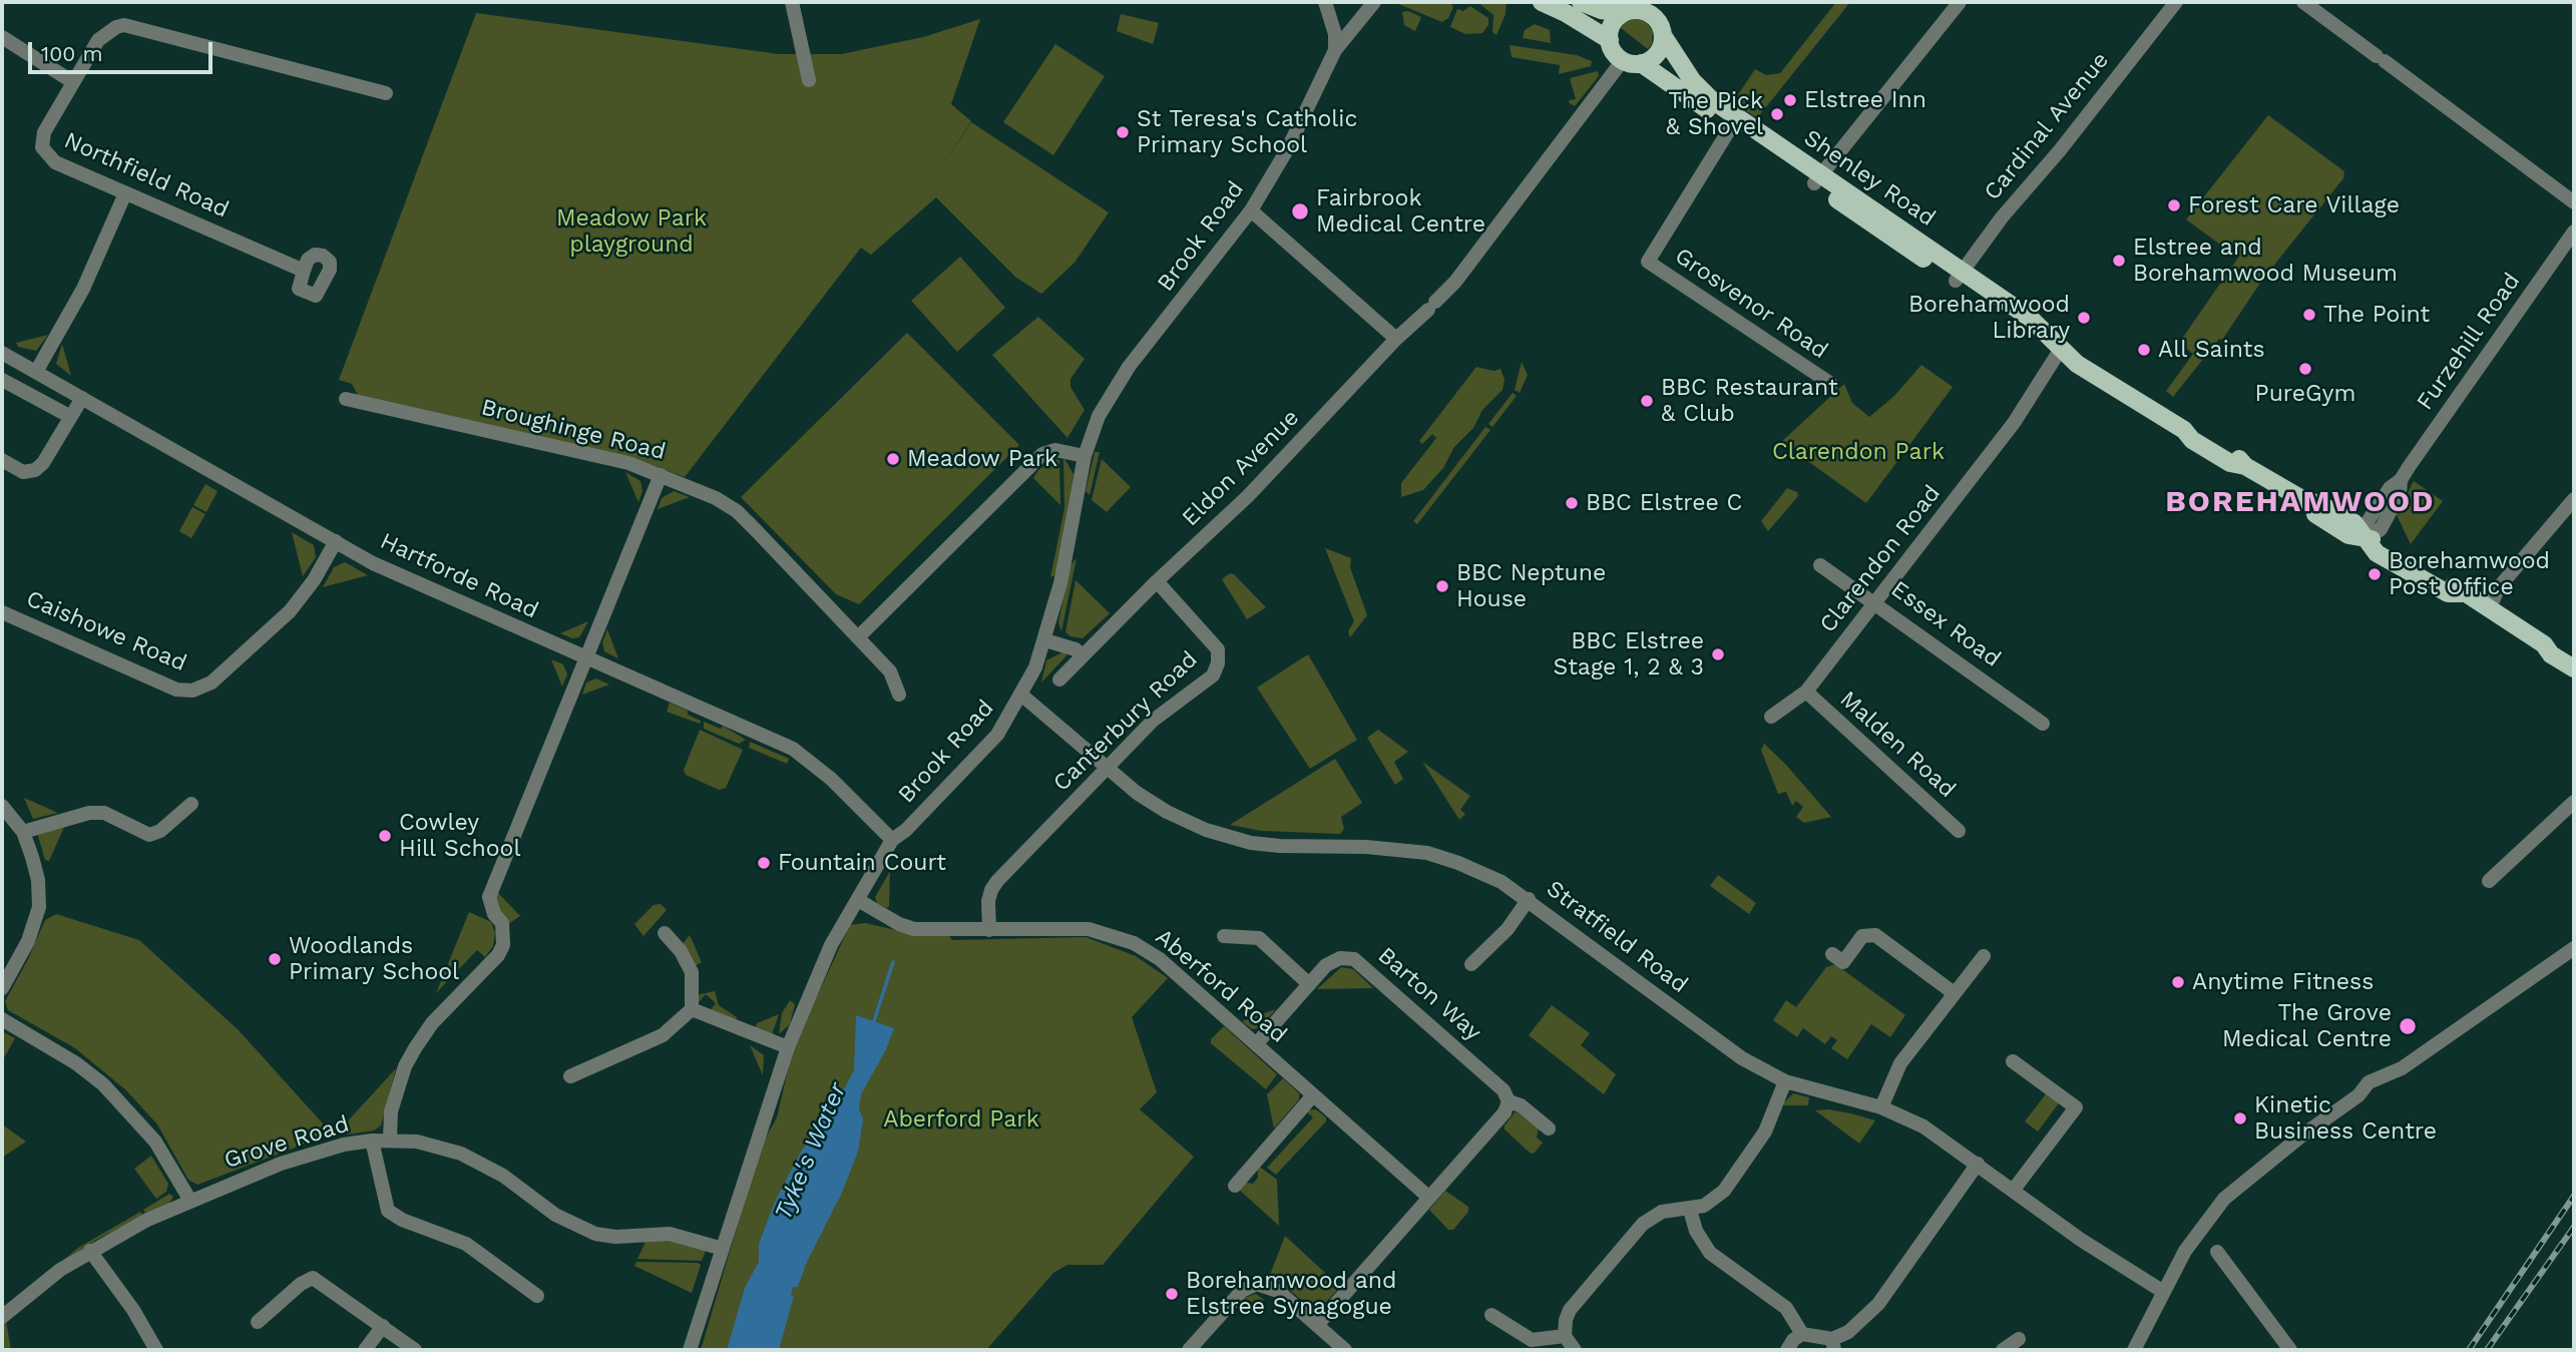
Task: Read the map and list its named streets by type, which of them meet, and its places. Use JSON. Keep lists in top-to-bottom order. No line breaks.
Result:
{"streets":{"main road":["Shenley Road"],"street":["Cardinal Avenue","Northfield Road","Brook Road","Grosvenor Road","Furzehill Road","Broughinge Road","Eldon Avenue","Clarendon Road","Hartforde Road","Essex Road","Caishowe Road","Canterbury Road","Malden Road","Stratfield Road","Aberford Road","Barton Way","Grove Road"]},"crossings":[["Cardinal Avenue","Shenley Road"],["Shenley Road","Grosvenor Road"],["Shenley Road","Furzehill Road"],["Shenley Road","Eldon Avenue"],["Shenley Road","Clarendon Road"],["Brook Road","Hartforde Road"],["Brook Road","Stratfield Road"],["Brook Road","Aberford Road"],["Brook Road","Grove Road"],["Eldon Avenue","Canterbury Road"],["Clarendon Road","Essex Road"],["Clarendon Road","Malden Road"],["Hartforde Road","Caishowe Road"],["Canterbury Road","Stratfield Road"],["Canterbury Road","Aberford Road"],["Aberford Road","Barton Way"]],"districts":["BOREHAMWOOD"],"water":["Tyke's Water"],"parks":["Meadow Park playground","Clarendon Park","Aberford Park"],"places":["Elstree Inn","The Pick & Shovel","St Teresa's Catholic Primary School","Forest Care Village","Fairbrook Medical Centre","Elstree and Borehamwood Museum","The Point","Borehamwood Library","All Saints","PureGym","BBC Restaurant & Club","Meadow Park","BBC Elstree C","Borehamwood Post Office","BBC Neptune House","BBC Elstree Stage 1, 2 & 3","Cowley Hill School","Fountain Court","Woodlands Primary School","Anytime Fitness","The Grove Medical Centre","Kinetic Business Centre","Borehamwood and Elstree Synagogue"],"scale_bar":"100 m"}
